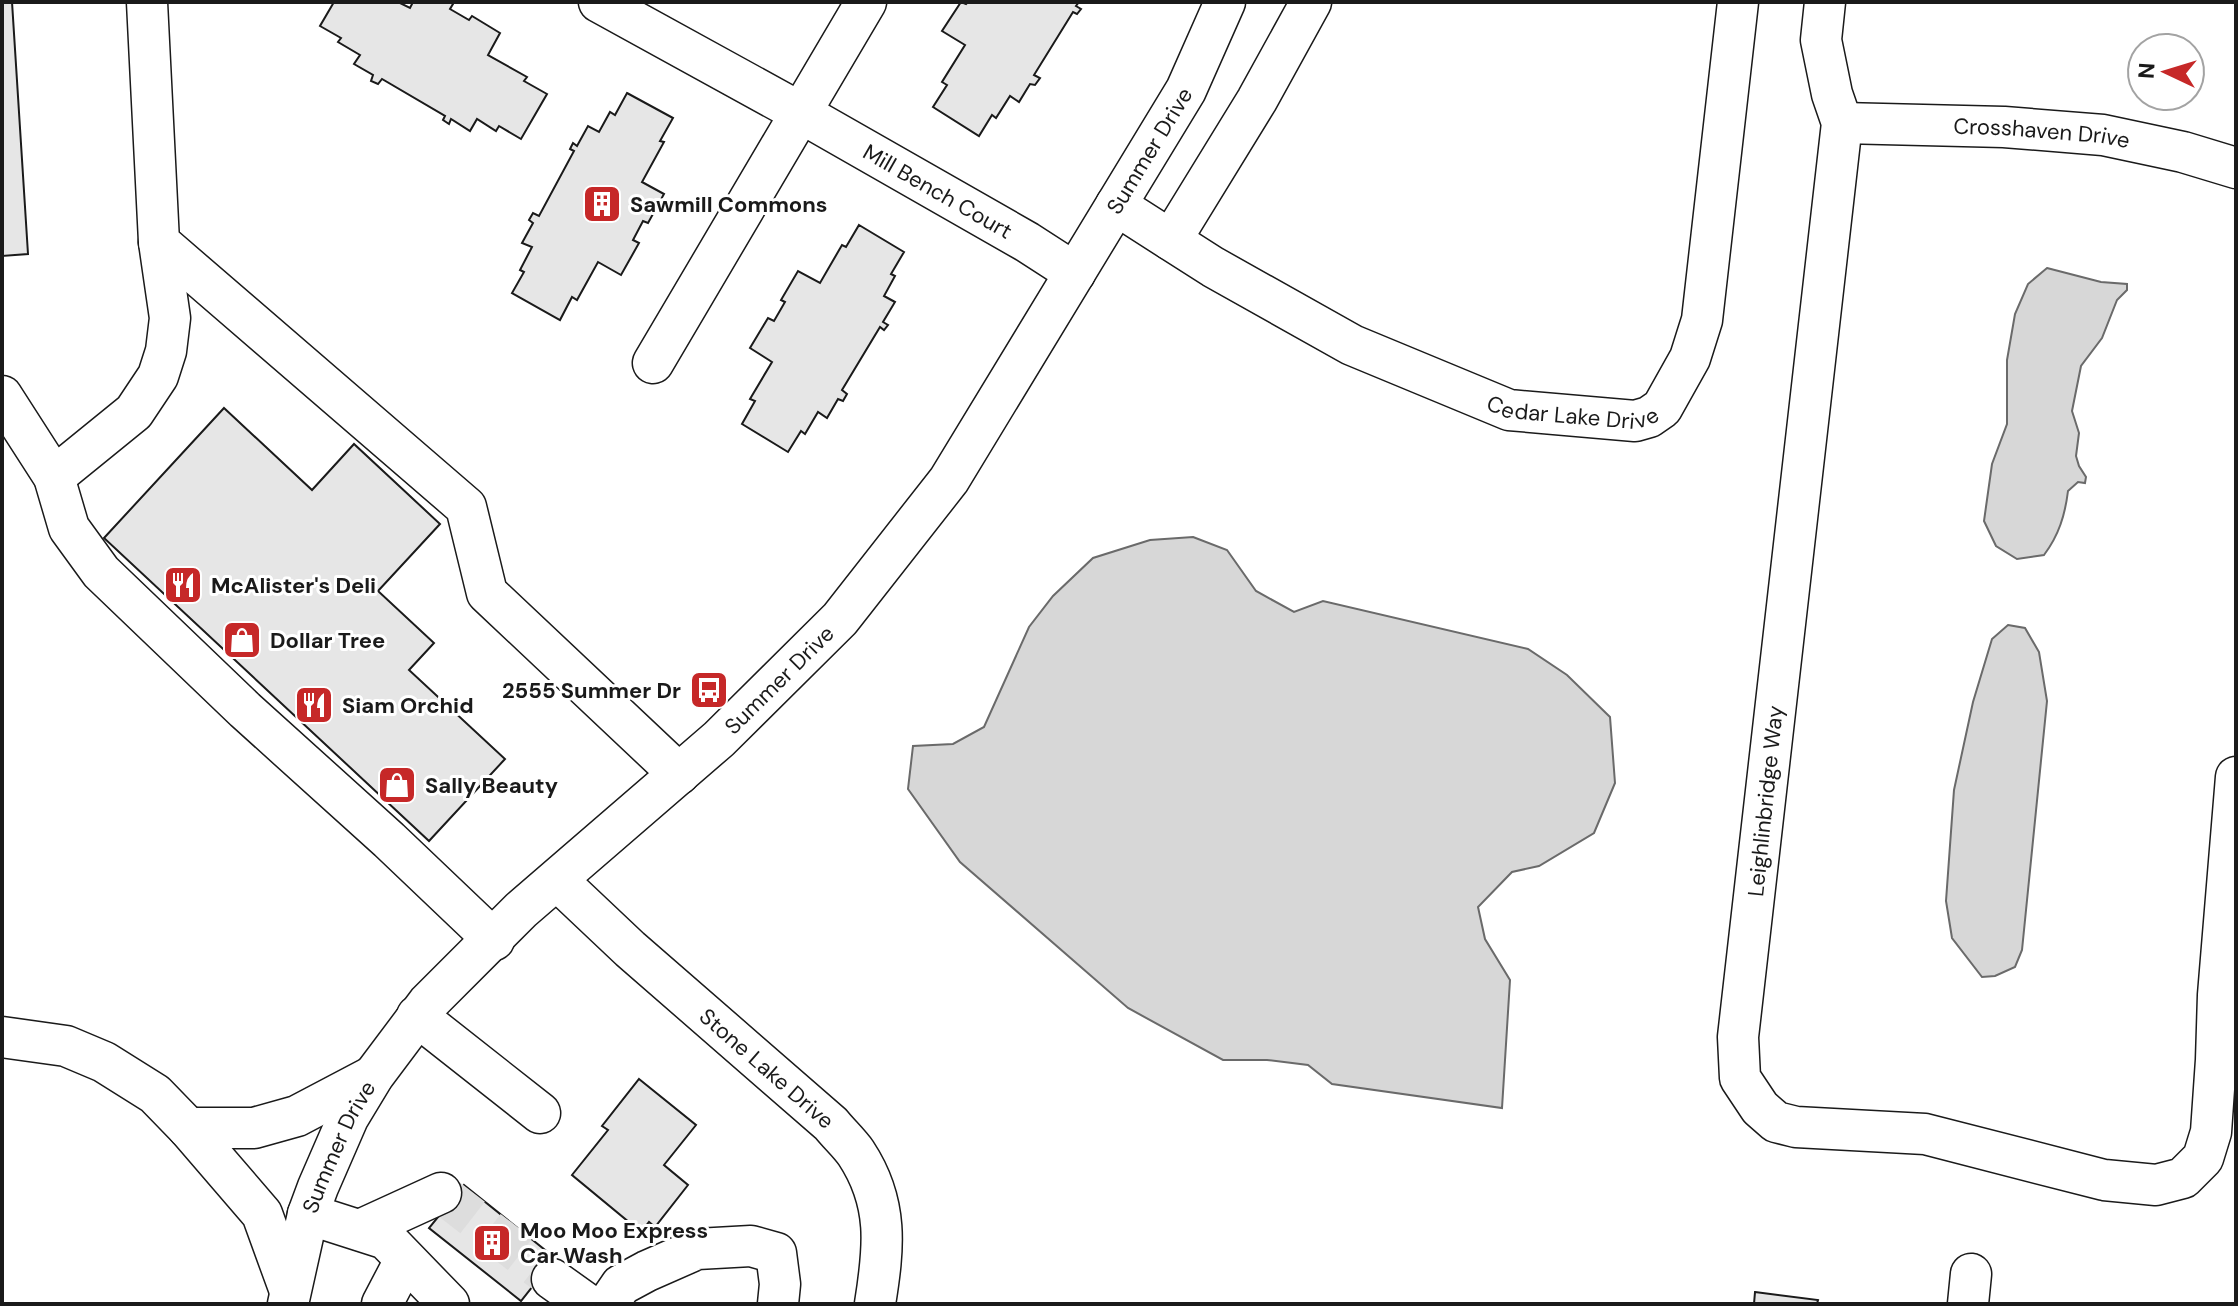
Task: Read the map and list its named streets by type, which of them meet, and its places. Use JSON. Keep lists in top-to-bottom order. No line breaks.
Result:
{"streets":{"street":["Crosshaven Drive","Summer Drive","Mill Bench Court","Cedar Lake Drive","Leighlinbridge Way","Stone Lake Drive"]},"crossings":[["Crosshaven Drive","Leighlinbridge Way"],["Summer Drive","Mill Bench Court"],["Summer Drive","Cedar Lake Drive"],["Summer Drive","Stone Lake Drive"]],"places":{"building":["Sawmill Commons","Moo Moo Express Car Wash"],"restaurant":["McAlister's Deli","Siam Orchid"],"shop":["Dollar Tree","Sally Beauty"],"bus stop":["2555 Summer Dr"]},"north":"left"}
